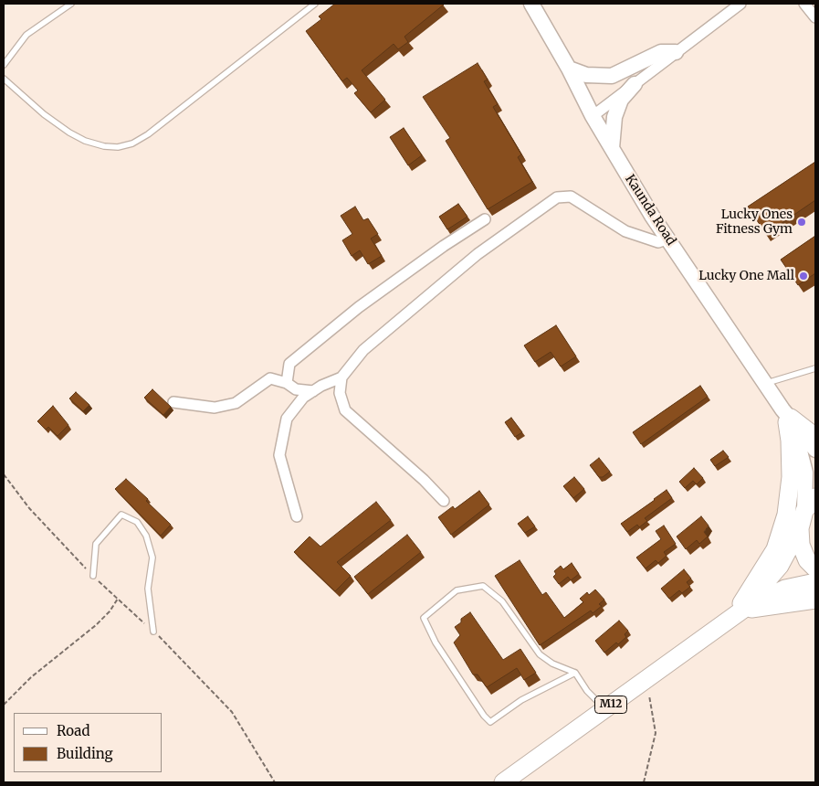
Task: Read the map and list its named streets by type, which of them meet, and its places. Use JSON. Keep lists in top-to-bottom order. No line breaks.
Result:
{"streets":{"highway":["M12"],"main road":["Kaunda Road"]},"crossings":[["Kaunda Road","M12"]],"places":["Lucky Ones Fitness Gym","Lucky One Mall"],"legend":["Road","Building"]}
